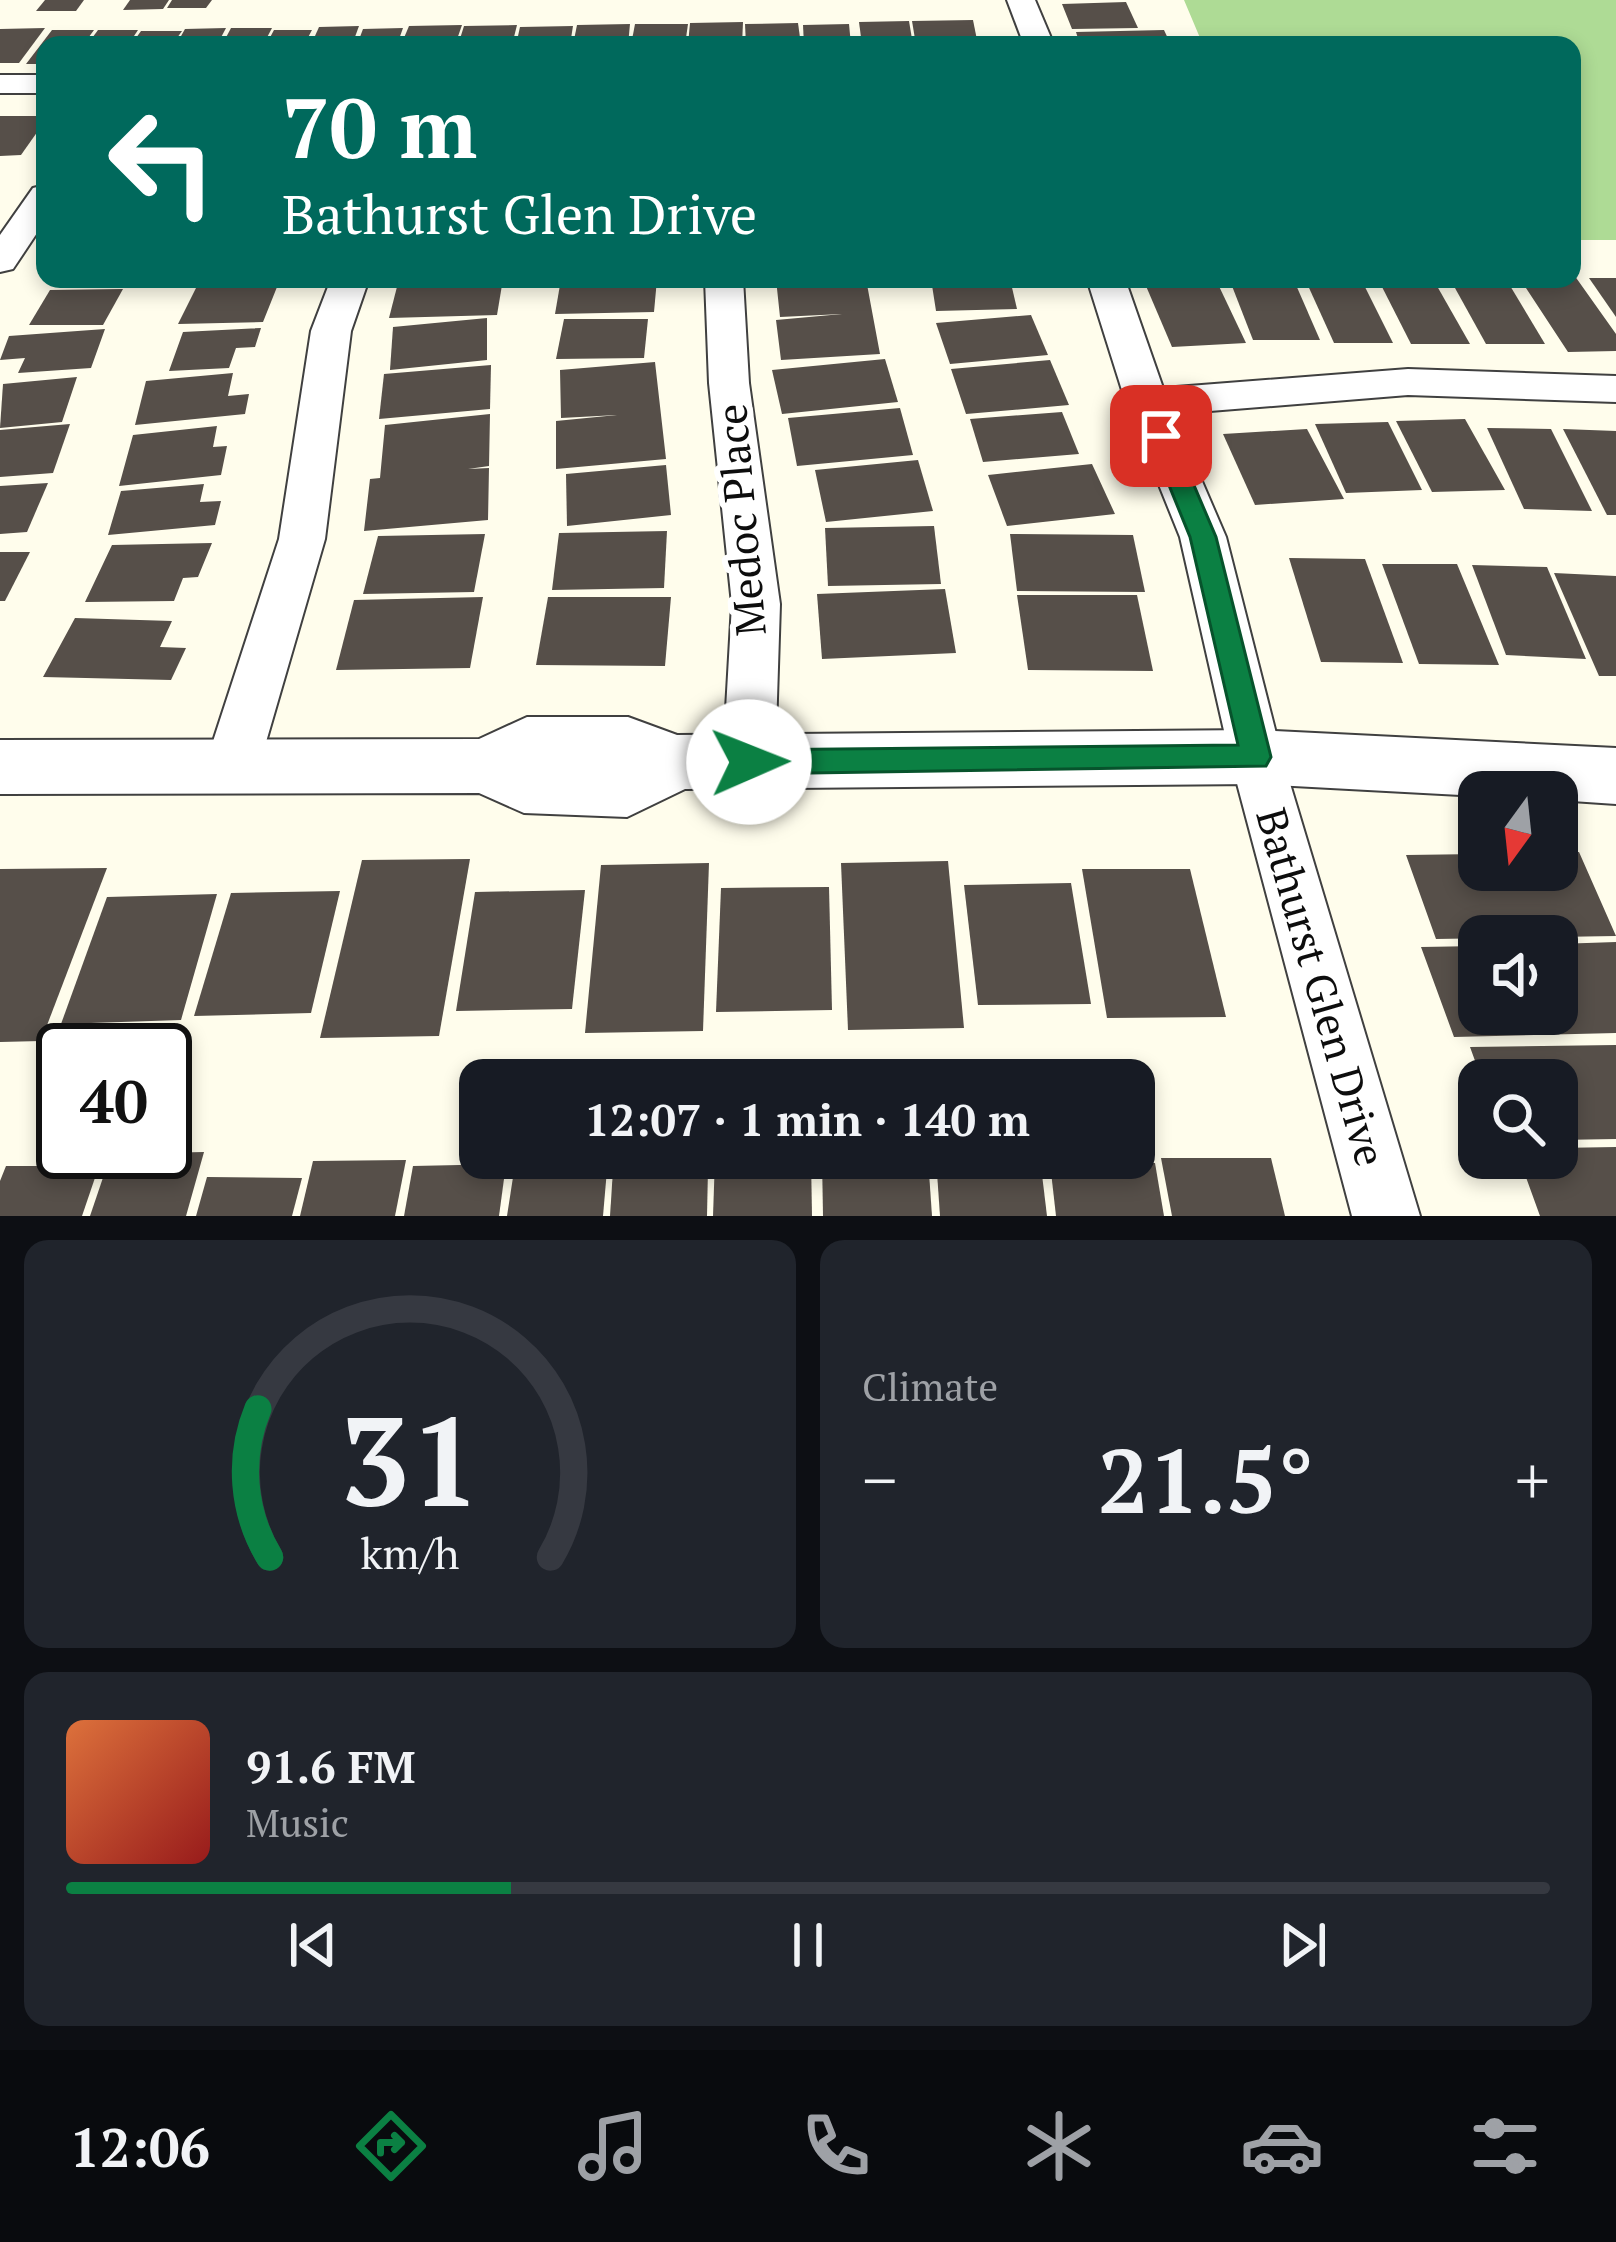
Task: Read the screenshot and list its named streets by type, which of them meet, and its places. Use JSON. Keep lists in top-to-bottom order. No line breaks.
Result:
{"streets":{"street":["Medoc Place","Bathurst Glen Drive"]},"north":"bottom","page":{"turn":["70 m","Bathurst Glen Drive"],"limit":"40","trip":"12:07 · 1 min · 140 m","tile":"Climate","heat":["−","21.5°","+"],"song":["91.6 FM","Music"],"tabs":"12:06","gauge":["31","km/h"]}}
